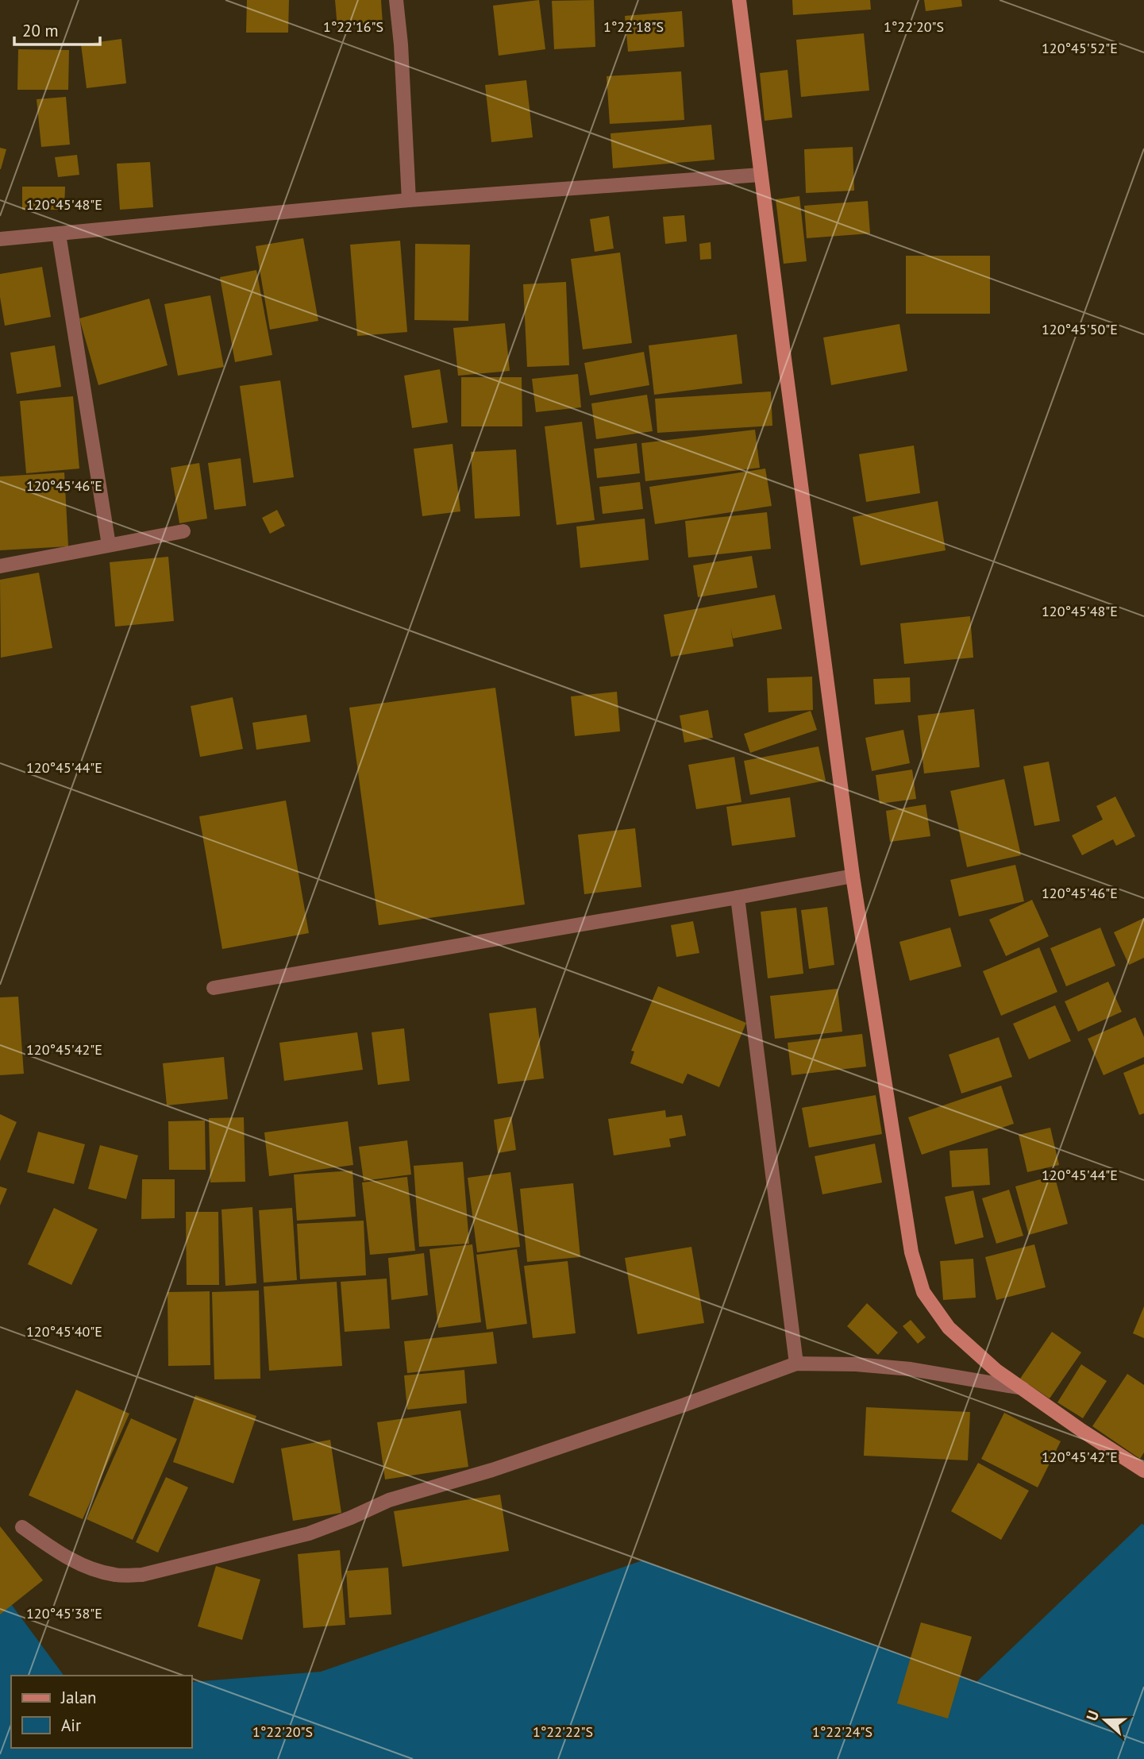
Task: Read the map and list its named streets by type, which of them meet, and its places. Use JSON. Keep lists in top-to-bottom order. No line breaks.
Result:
{"legend":["Jalan","Air"],"scale_bar":"20 m","north":"left","coordinates":["1°22'16\"S","1°22'18\"S","1°22'20\"S","120°45'52\"E","120°45'48\"E","120°45'50\"E","120°45'46\"E","120°45'44\"E","120°45'42\"E","120°45'40\"E","120°45'38\"E","1°22'22\"S","1°22'24\"S"]}
